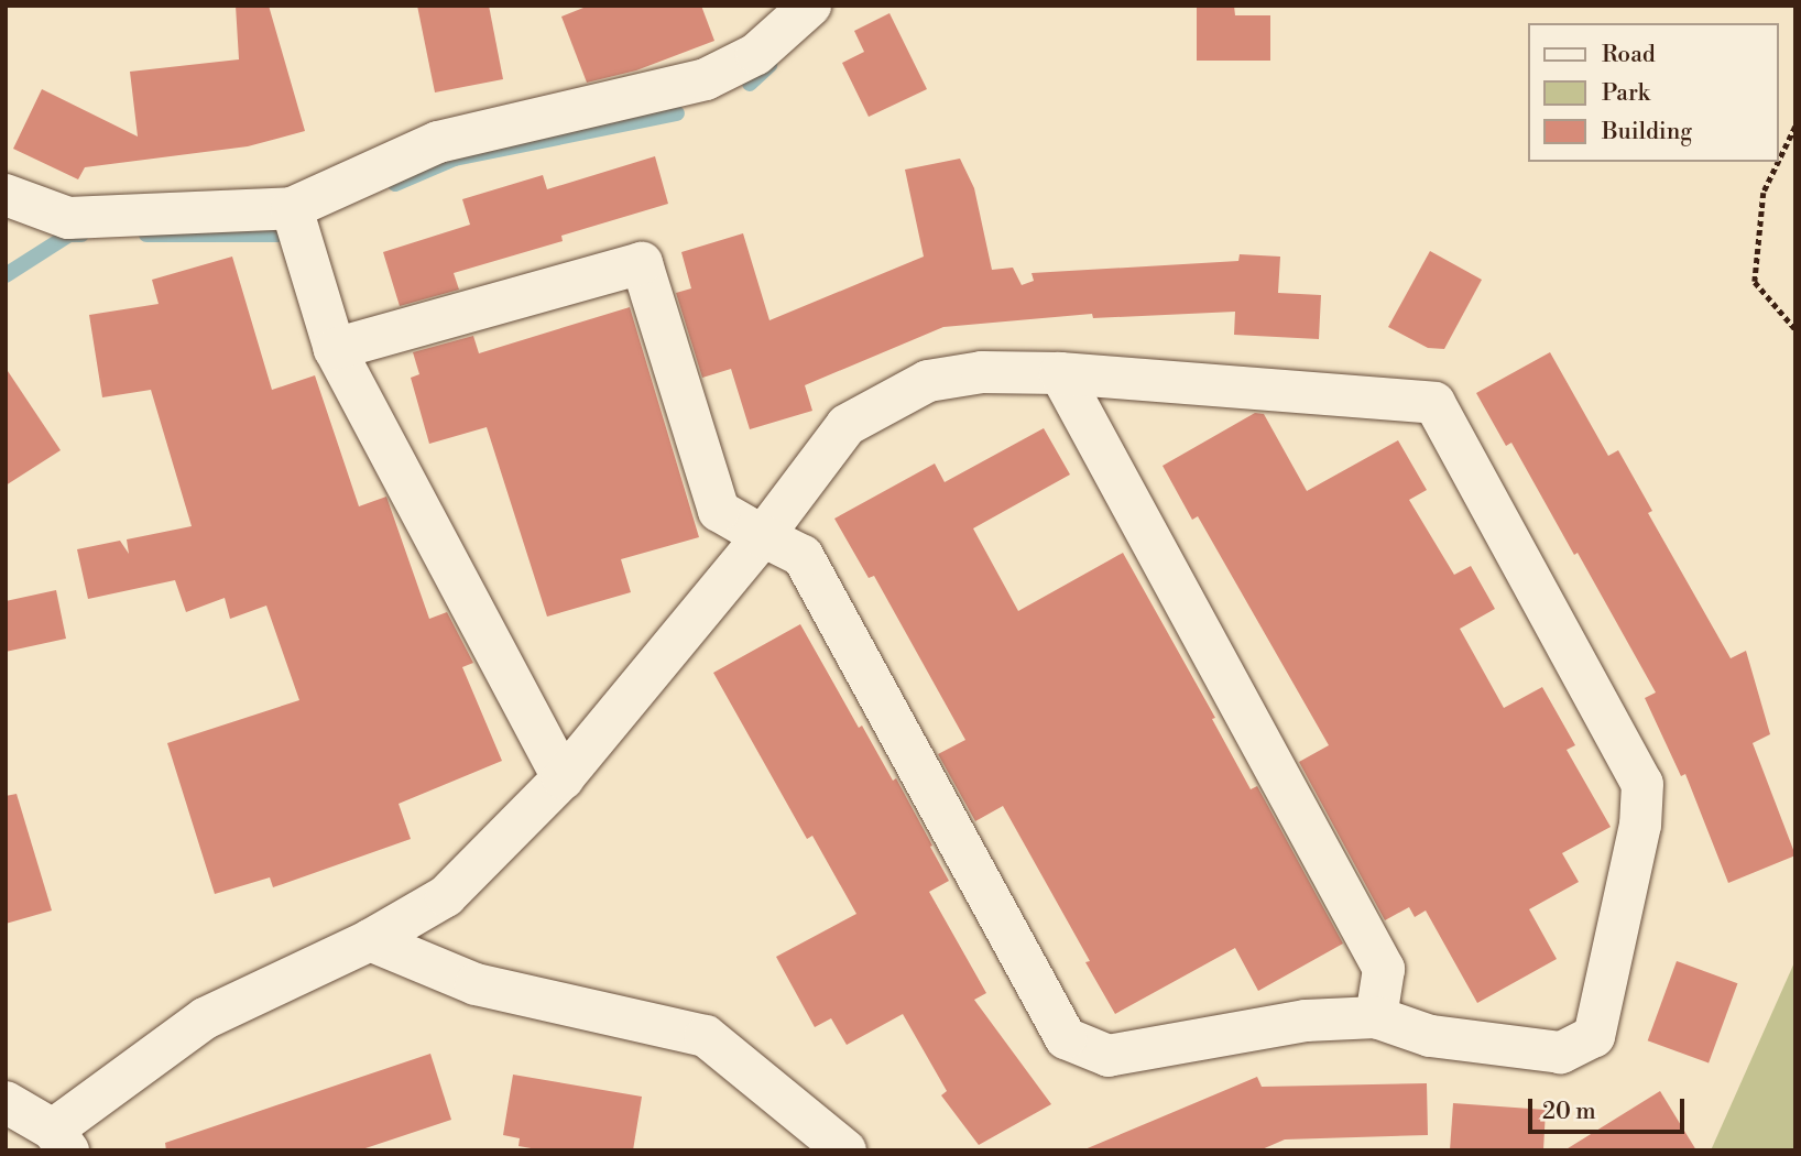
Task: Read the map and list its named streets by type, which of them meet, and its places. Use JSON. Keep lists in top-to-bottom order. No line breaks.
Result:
{"legend":["Road","Park","Building"],"scale_bar":"20 m"}
